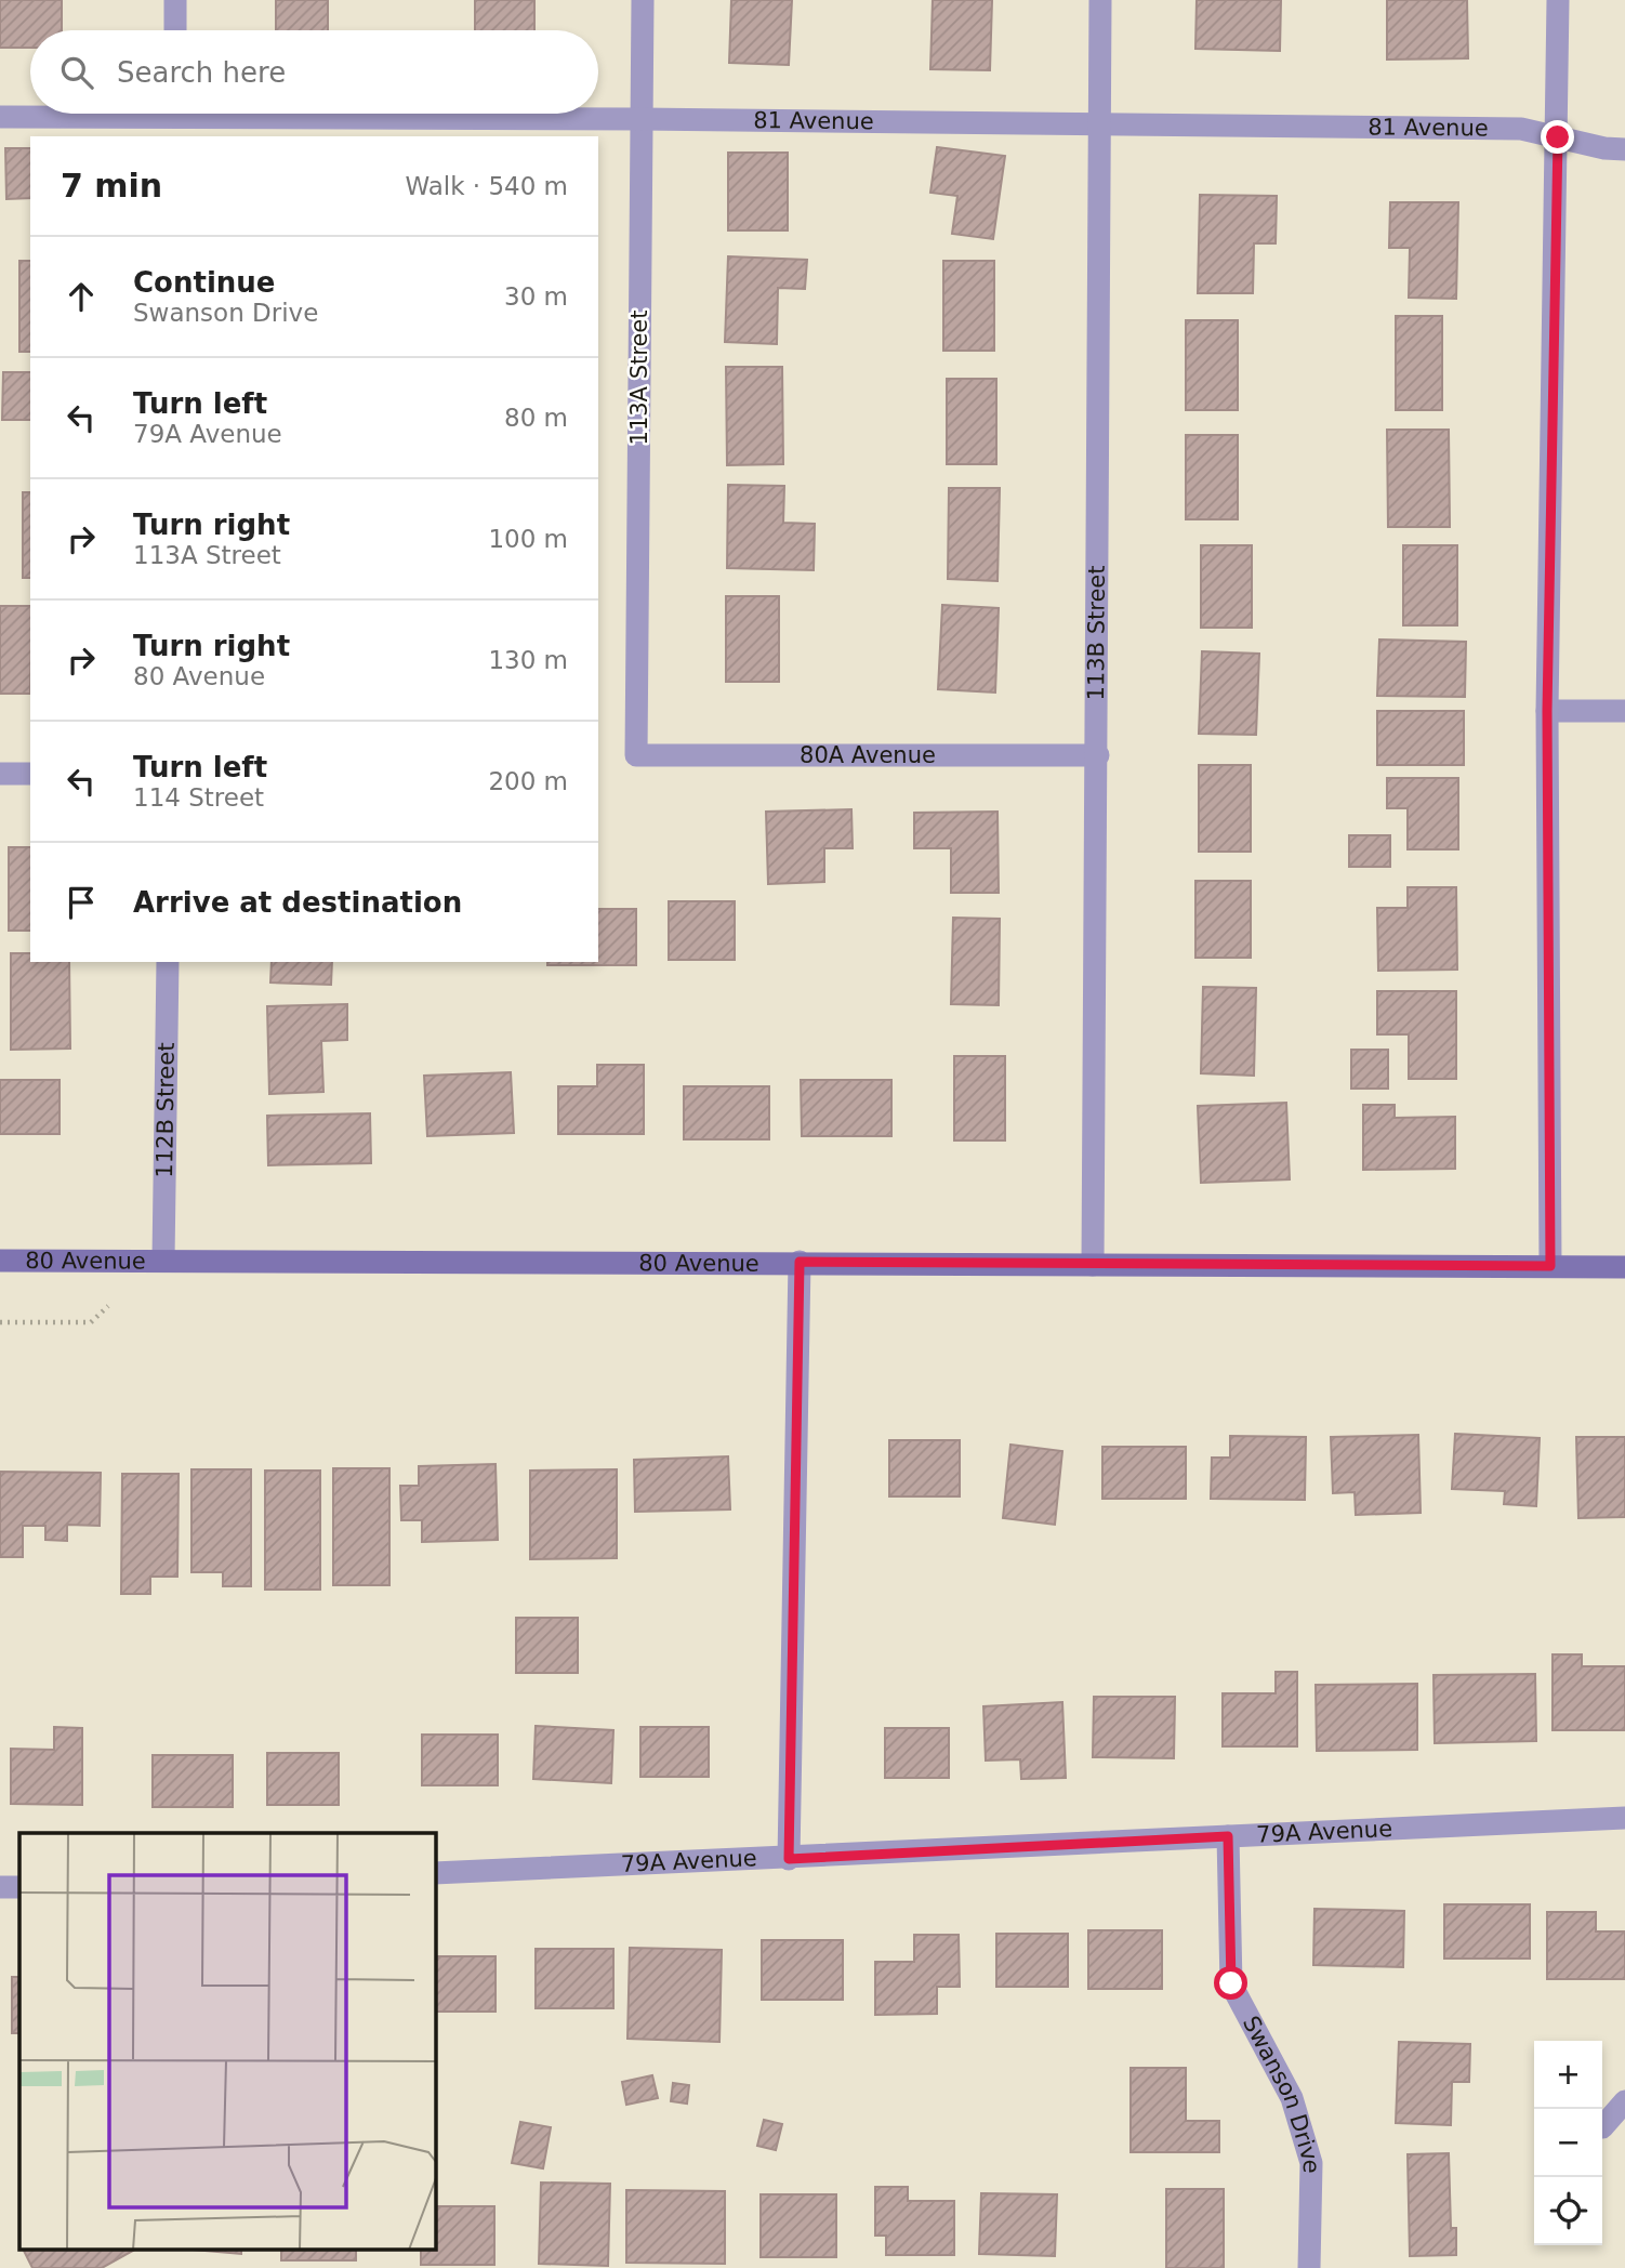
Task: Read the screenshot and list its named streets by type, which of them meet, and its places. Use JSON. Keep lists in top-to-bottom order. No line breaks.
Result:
{"streets":{"street":["81 Avenue","113A Street","113B Street","80A Avenue","112B Street","80 Avenue","79A Avenue","Swanson Drive"]},"crossings":[["81 Avenue","113A Street"],["81 Avenue","113B Street"],["113A Street","80A Avenue"],["113B Street","80A Avenue"],["113B Street","80 Avenue"],["112B Street","80 Avenue"],["79A Avenue","Swanson Drive"]],"page":{"search":"Search here","heading":["7 min","Walk · 540 m"],"list":[["Continue","Swanson Drive","30 m"],["Turn left","79A Avenue","80 m"],["Turn right","113A Street","100 m"],["Turn right","80 Avenue","130 m"],["Turn left","114 Street","200 m"],"Arrive at destination"],"map_buttons":["+","−"]}}
